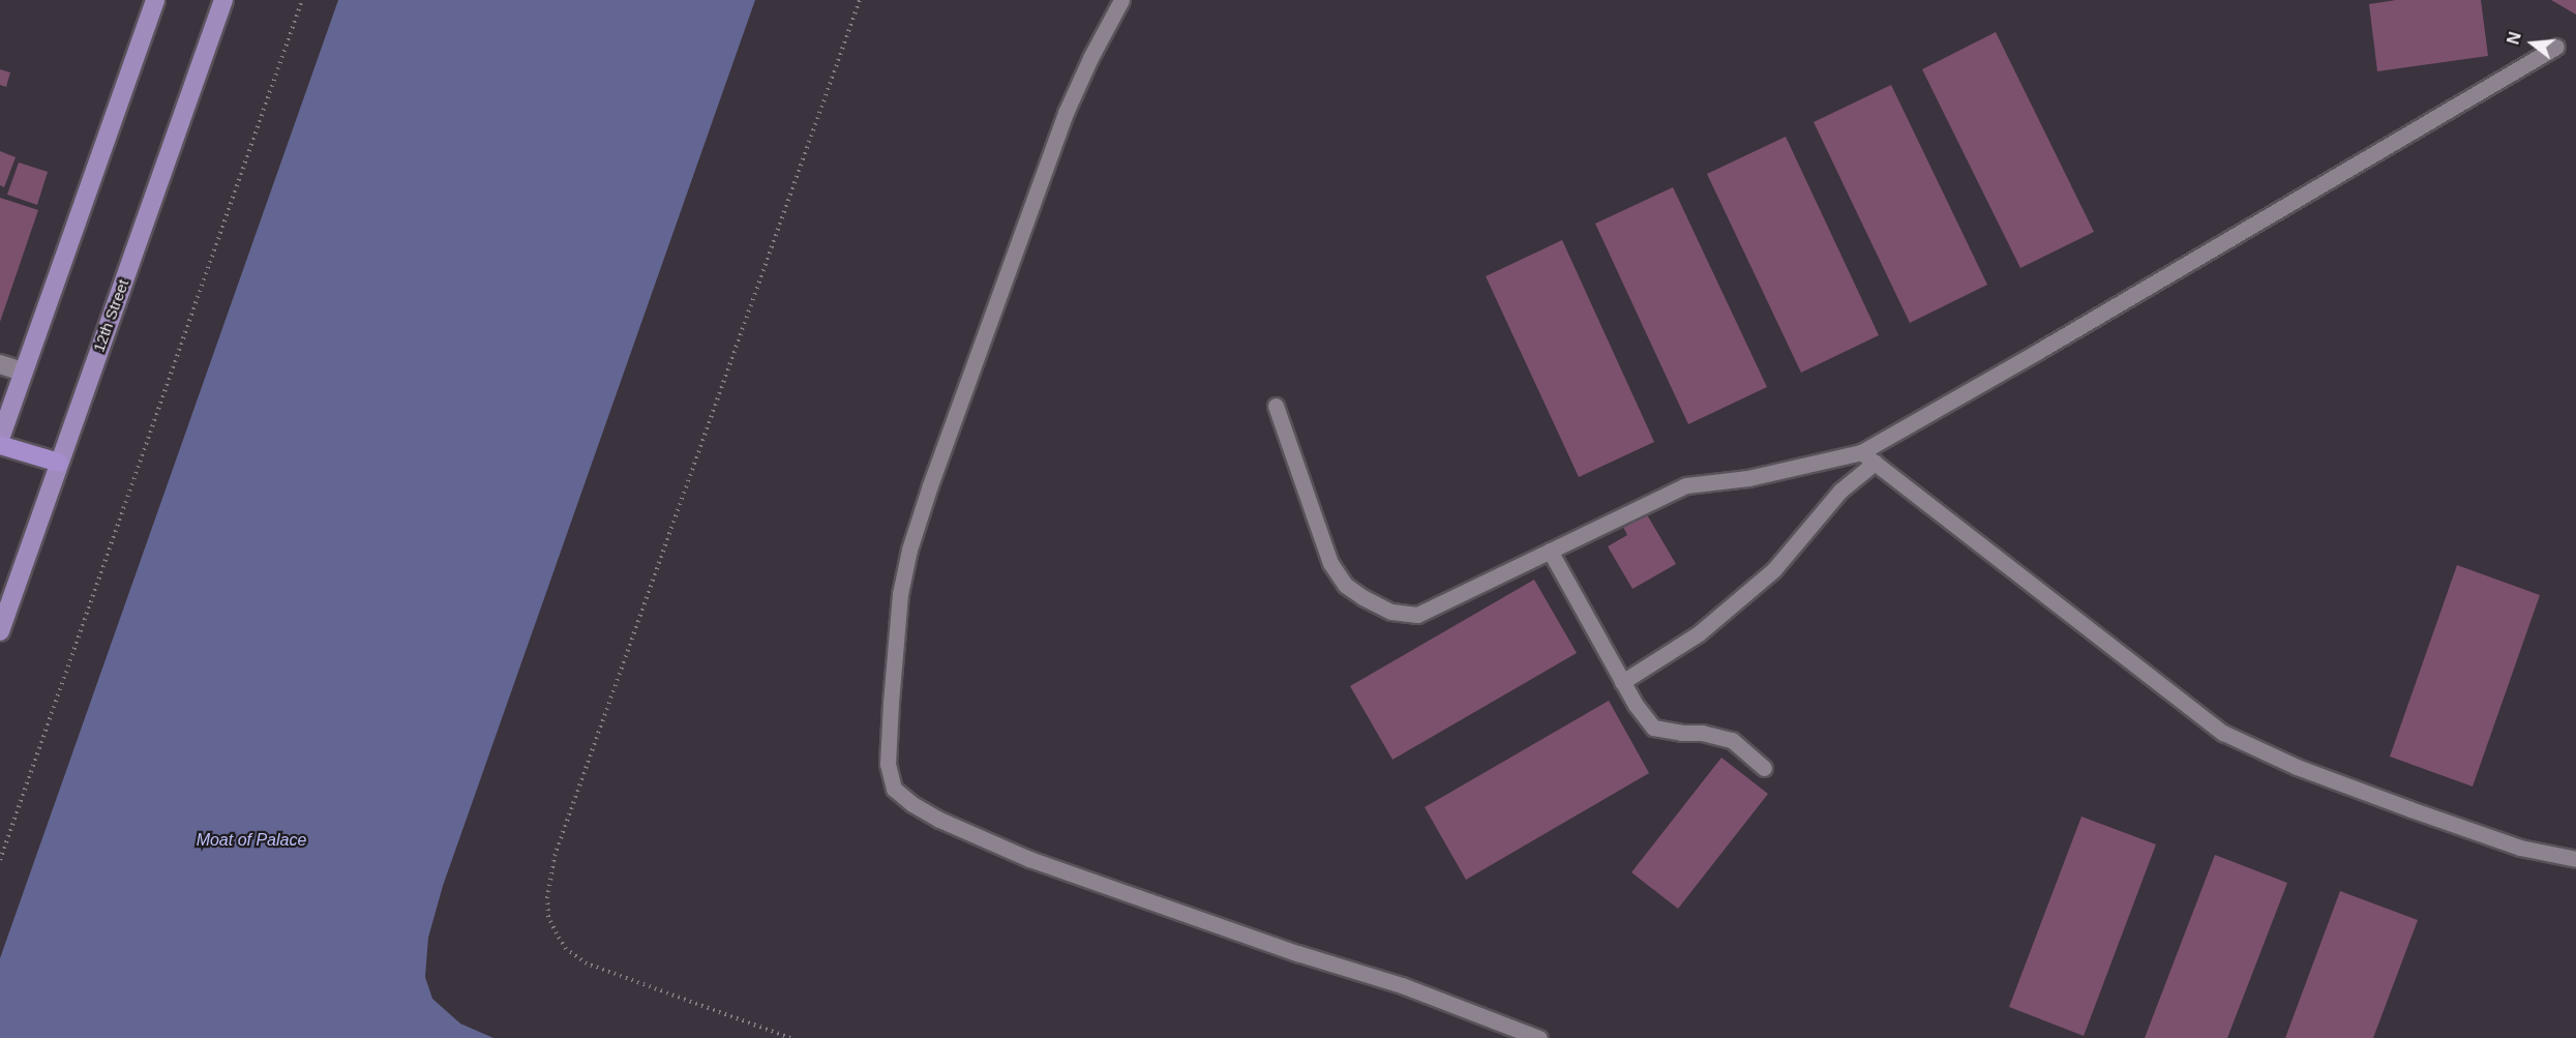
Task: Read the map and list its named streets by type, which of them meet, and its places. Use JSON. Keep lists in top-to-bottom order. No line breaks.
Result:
{"streets":{"main road":["12th Street"]},"water":["Moat of Palace"],"north":"left"}
